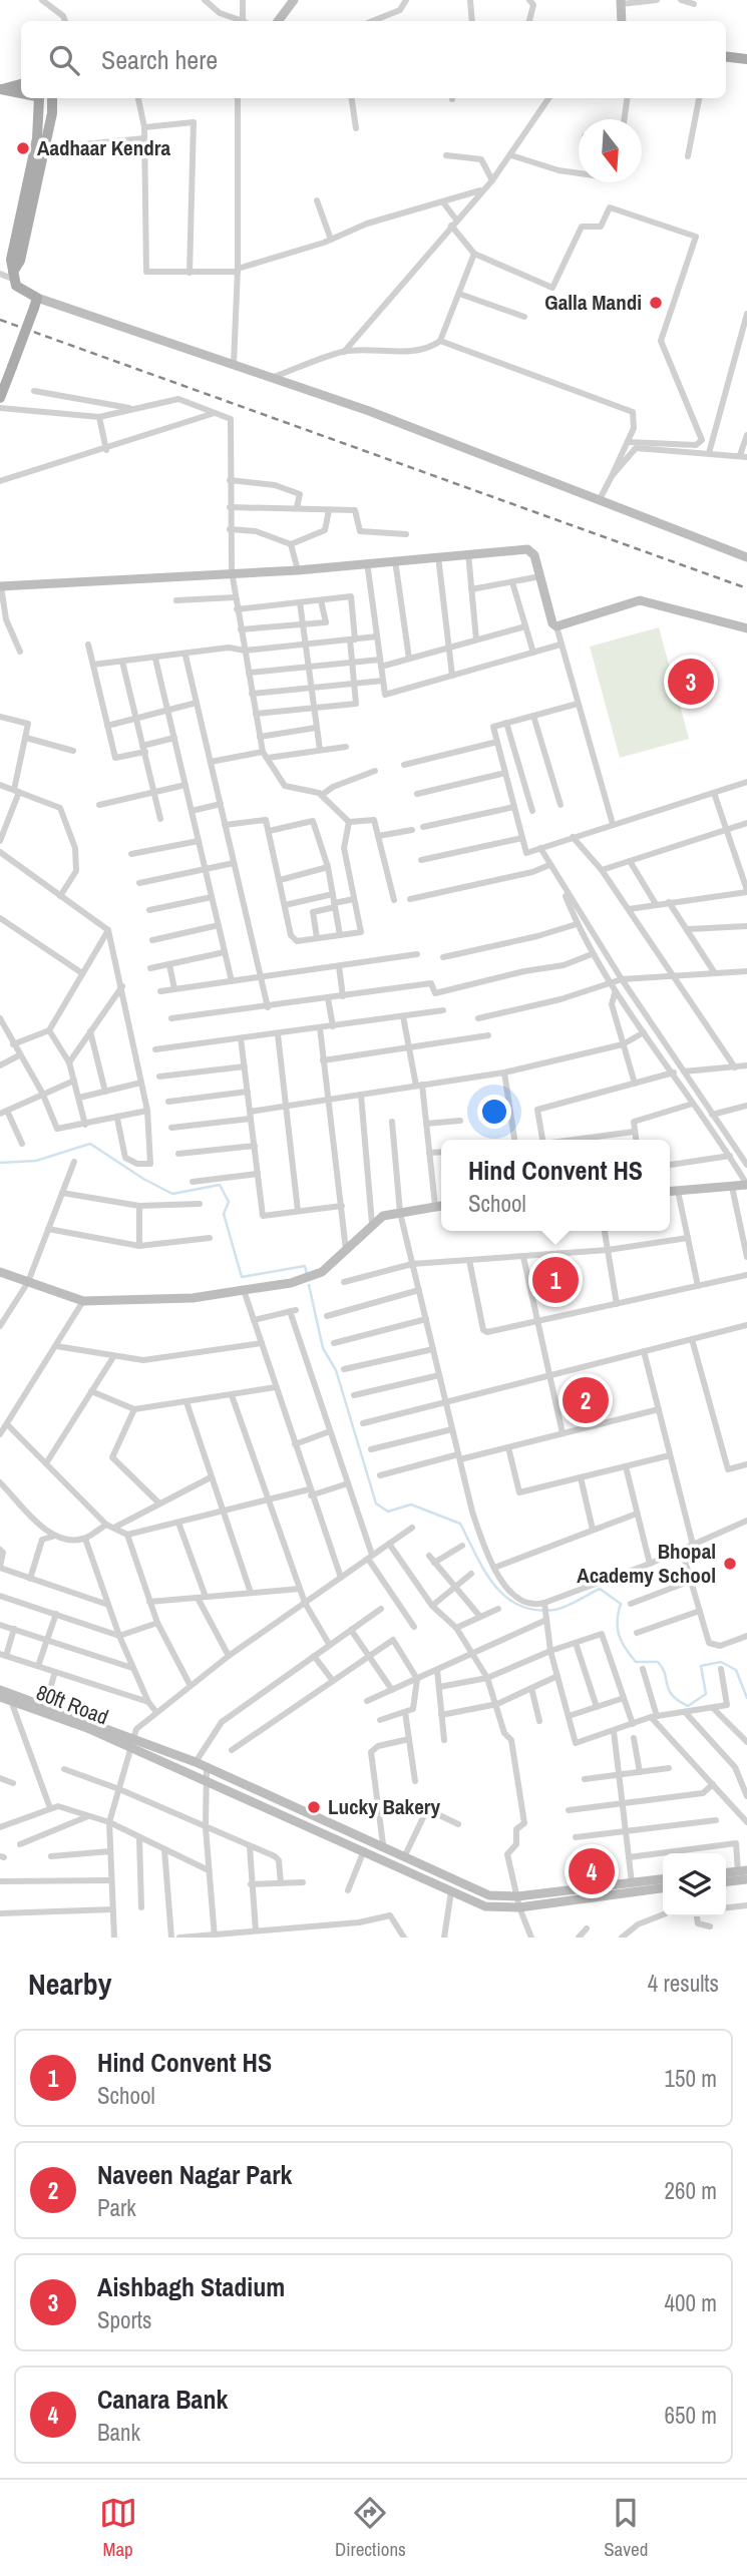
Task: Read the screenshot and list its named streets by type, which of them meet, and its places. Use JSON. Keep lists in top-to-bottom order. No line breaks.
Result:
{"streets":{"main road":["80ft Road"]},"places":["Aadhaar Kendra","Galla Mandi","Bhopal Academy School","Lucky Bakery"],"north":"bottom","page":{"search":"Search here","pins":["3","1","2","4"],"popup":["Hind Convent HS","School"],"heading":["Nearby","4 results"],"list":[{"mark":"1","name":"Hind Convent HS","note":"School","value":"150 m"},{"mark":"2","name":"Naveen Nagar Park","note":"Park","value":"260 m"},{"mark":"3","name":"Aishbagh Stadium","note":"Sports","value":"400 m"},{"mark":"4","name":"Canara Bank","note":"Bank","value":"650 m"}],"nav":["Map","Directions","Saved"]}}
